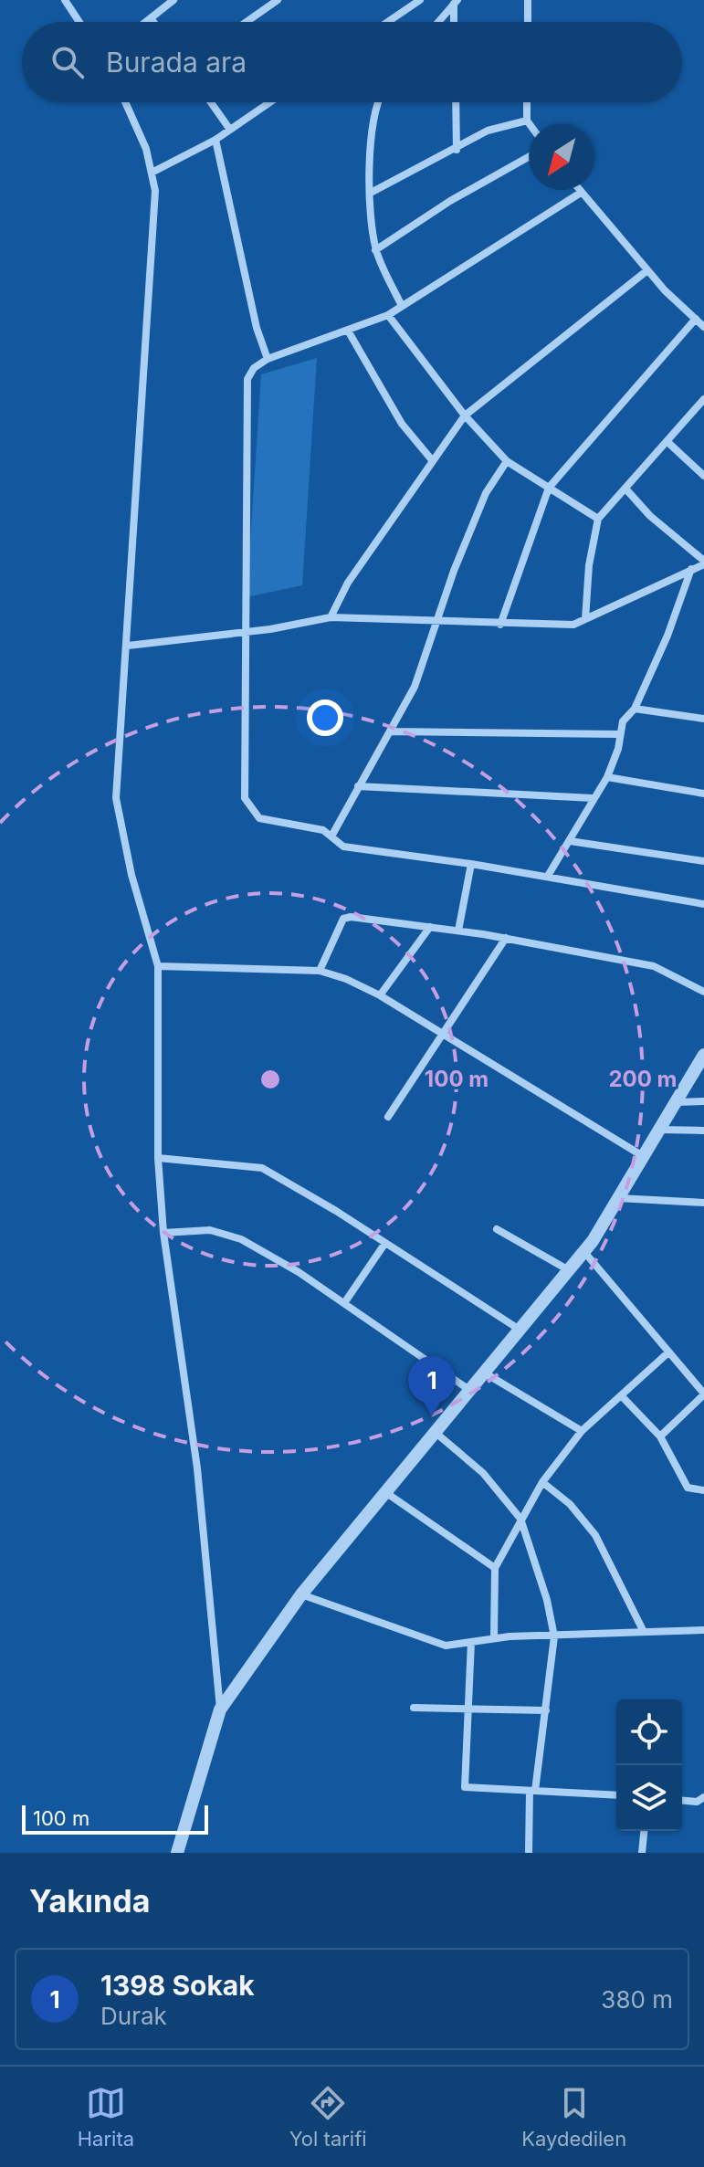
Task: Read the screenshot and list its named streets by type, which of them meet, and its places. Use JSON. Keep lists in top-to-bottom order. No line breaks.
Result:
{"scale_bar":"100 m","north":"bottom left","page":{"search":"Burada ara","pins":"1","scale":"100 m","heading":"Yakında","list":[{"mark":"1","name":"1398 Sokak","note":"Durak","value":"380 m"}],"nav":["Harita","Yol tarifi","Kaydedilen"]},"rings":["100 m","200 m"]}
